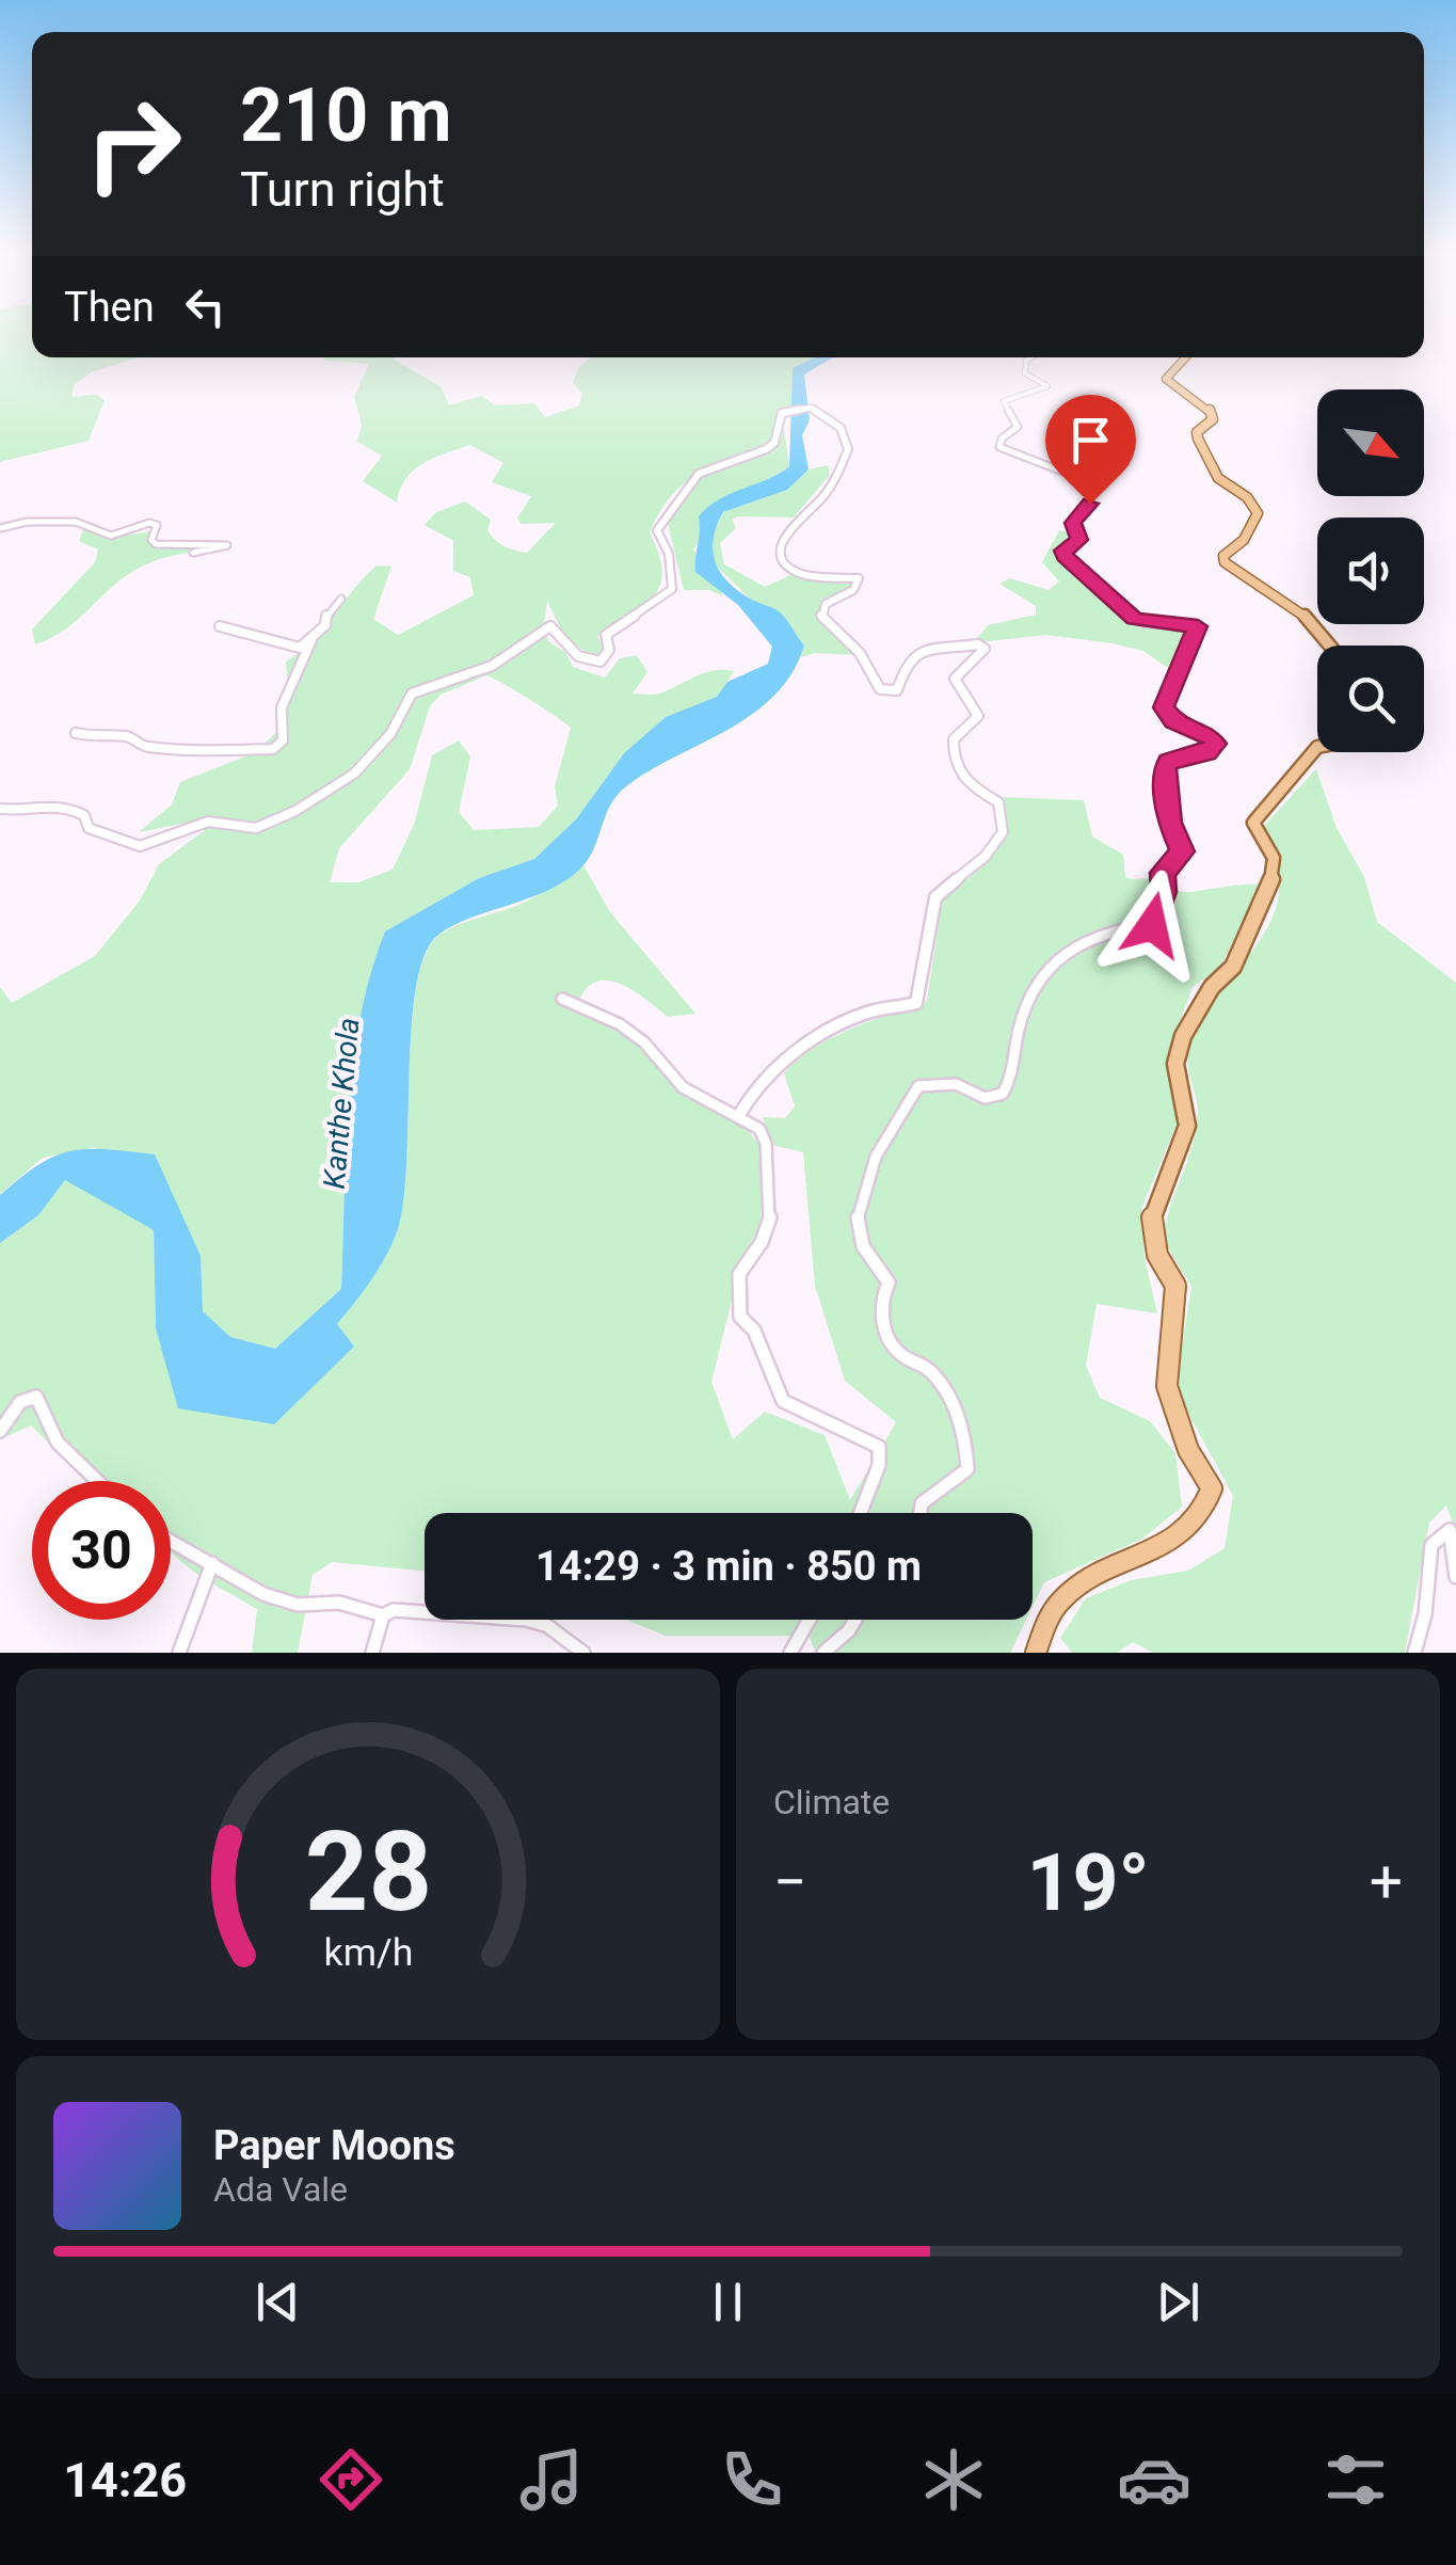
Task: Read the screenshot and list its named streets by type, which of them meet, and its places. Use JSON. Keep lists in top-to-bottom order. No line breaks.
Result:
{"water":["Kanthe Khola"],"north":"bottom right","page":{"turn":["210 m","Turn right"],"then":"Then","limit":"30","trip":"14:29 · 3 min · 850 m","tile":"Climate","heat":["−","19°","+"],"song":["Paper Moons","Ada Vale"],"tabs":"14:26","gauge":["28","km/h"]}}
